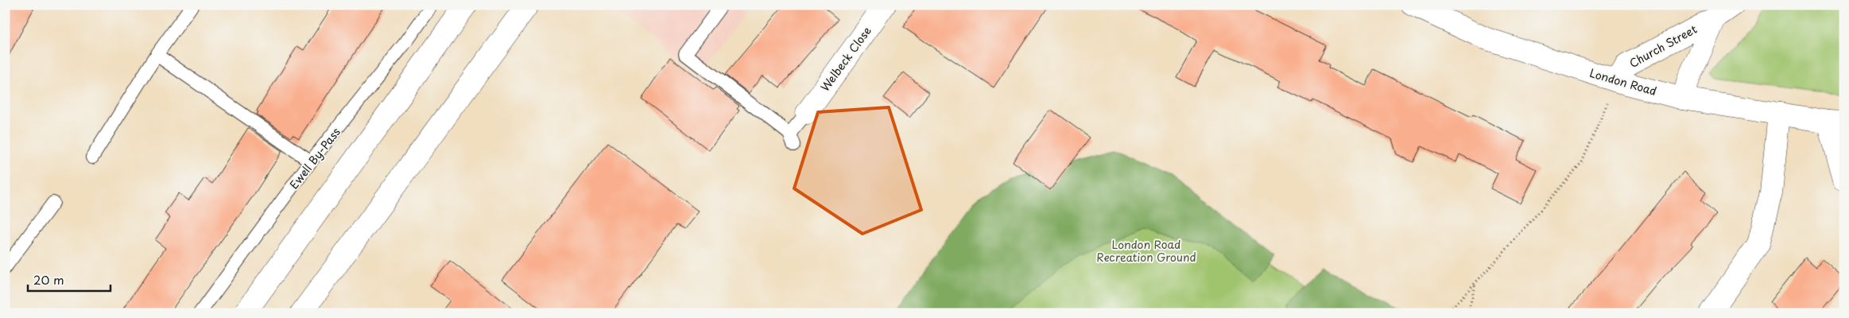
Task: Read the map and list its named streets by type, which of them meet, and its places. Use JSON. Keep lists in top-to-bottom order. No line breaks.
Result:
{"streets":{"main road":["Church Street","Welbeck Close","London Road"],"lane":["Ewell By-Pass"]},"crossings":[["Church Street","London Road"]],"parks":["London Road Recreation Ground"],"scale_bar":"20 m"}
